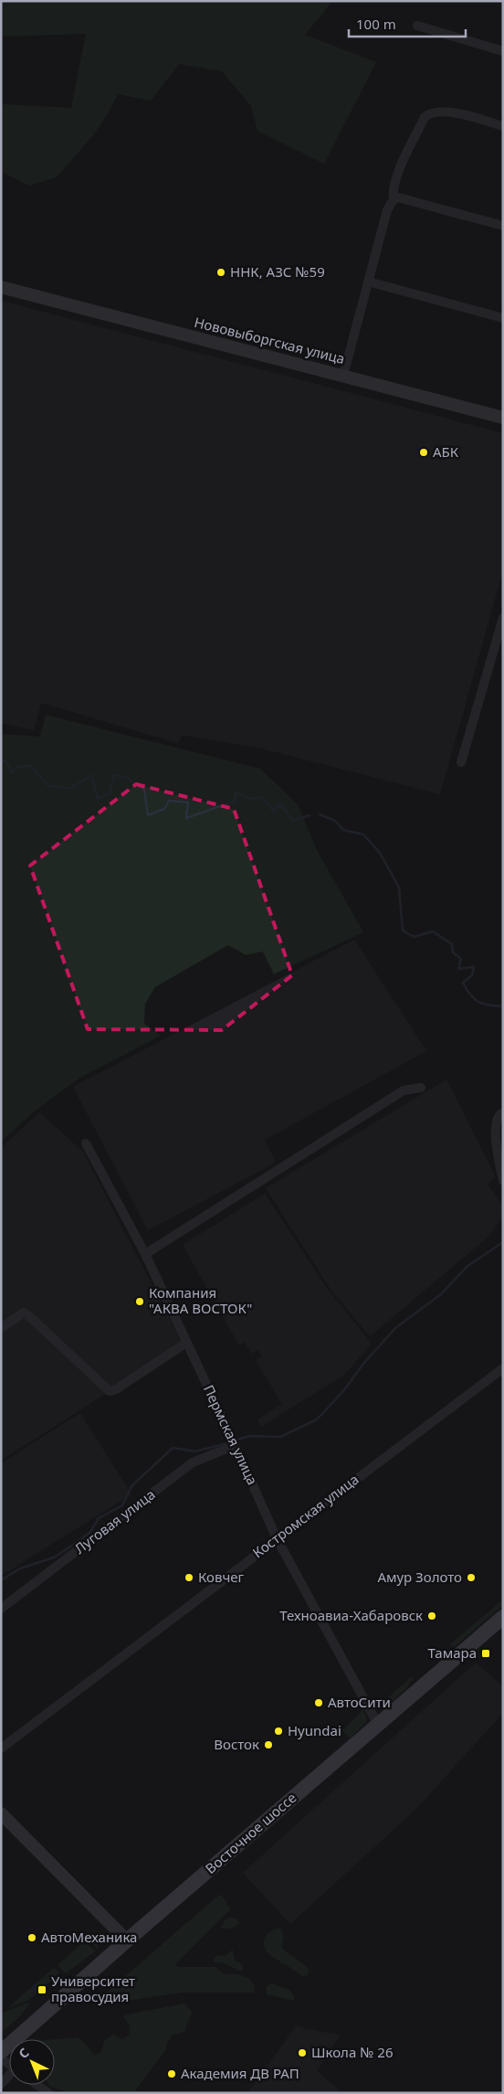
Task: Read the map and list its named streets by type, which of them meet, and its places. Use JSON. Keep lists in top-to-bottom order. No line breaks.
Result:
{"streets":{"main road":["Восточное шоссе"],"street":["Нововыборгская улица","Пермская улица","Костромская улица","Луговая улица"]},"crossings":[["Пермская улица","Костромская улица"],["Пермская улица","Луговая улица"],["Пермская улица","Восточное шоссе"]],"places":{"other":["ННК, АЗС №59","АБК","Компания \"АКВА ВОСТОК\"","Ковчег","Амур Золото","Техноавиа-Хабаровск","АвтоСити","Hyundai","Восток","АвтоМеханика","Школа № 26","Академия ДВ РАП"],"transit":["Тамара","Университет правосудия"]},"scale_bar":"100 m","north":"top left"}
